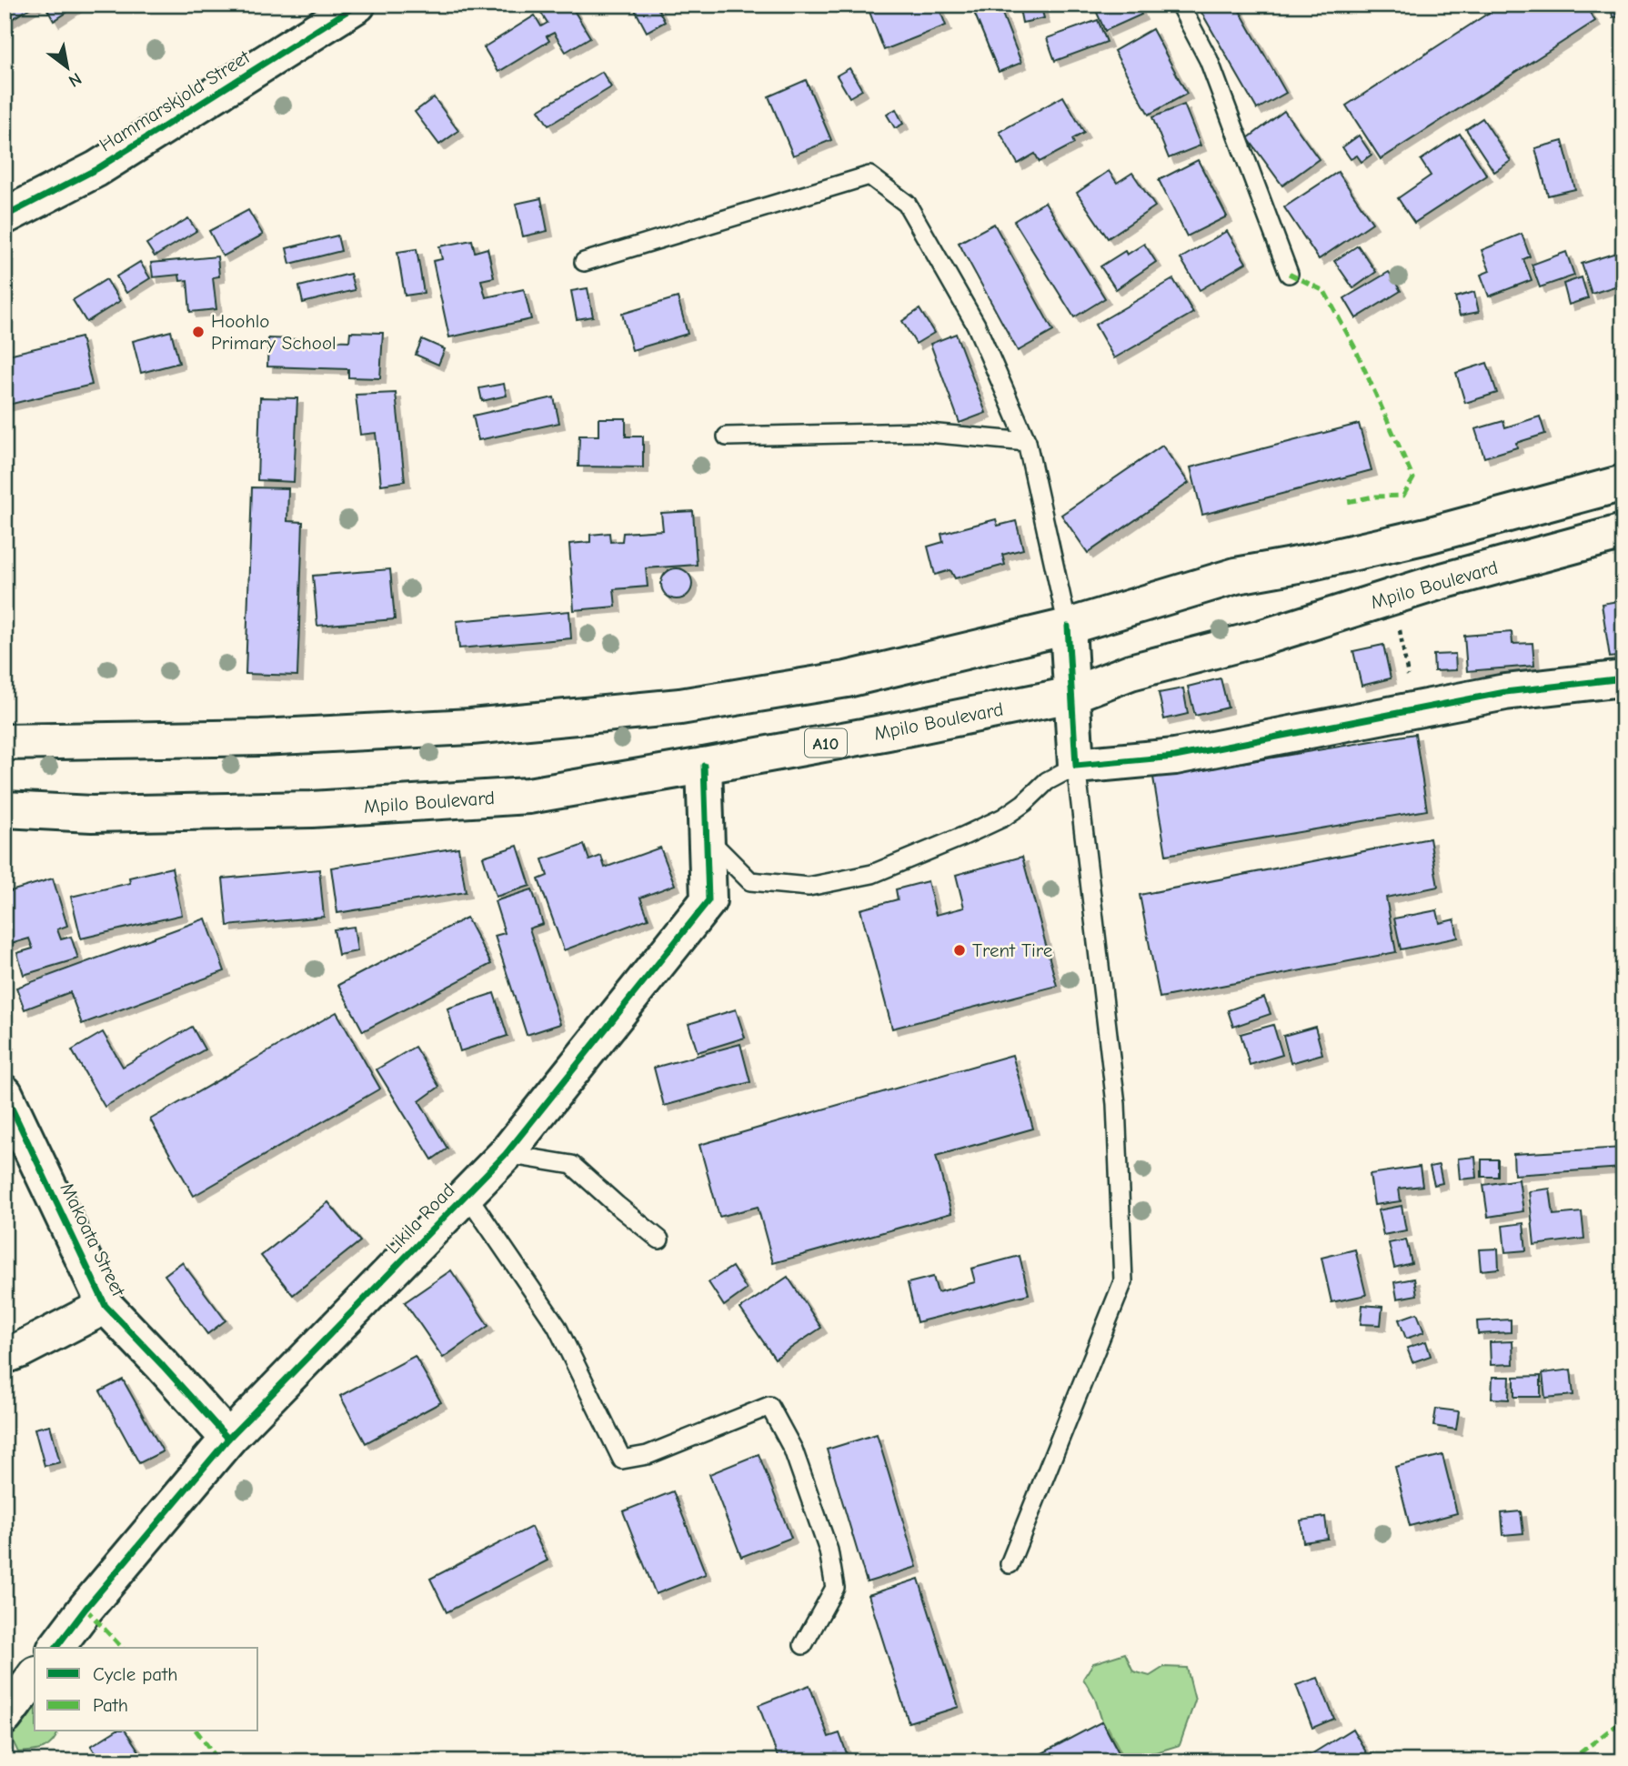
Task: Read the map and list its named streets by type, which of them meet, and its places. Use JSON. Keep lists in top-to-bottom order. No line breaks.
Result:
{"streets":{"main road":["Hammarskjold Street","Mpilo Boulevard","A10","Likila Road","Makoata Street"]},"crossings":[["Mpilo Boulevard","Likila Road"],["Likila Road","Makoata Street"]],"places":["Hoohlo Primary School","Trent Tire"],"legend":["Cycle path","Path"],"north":"bottom right"}
